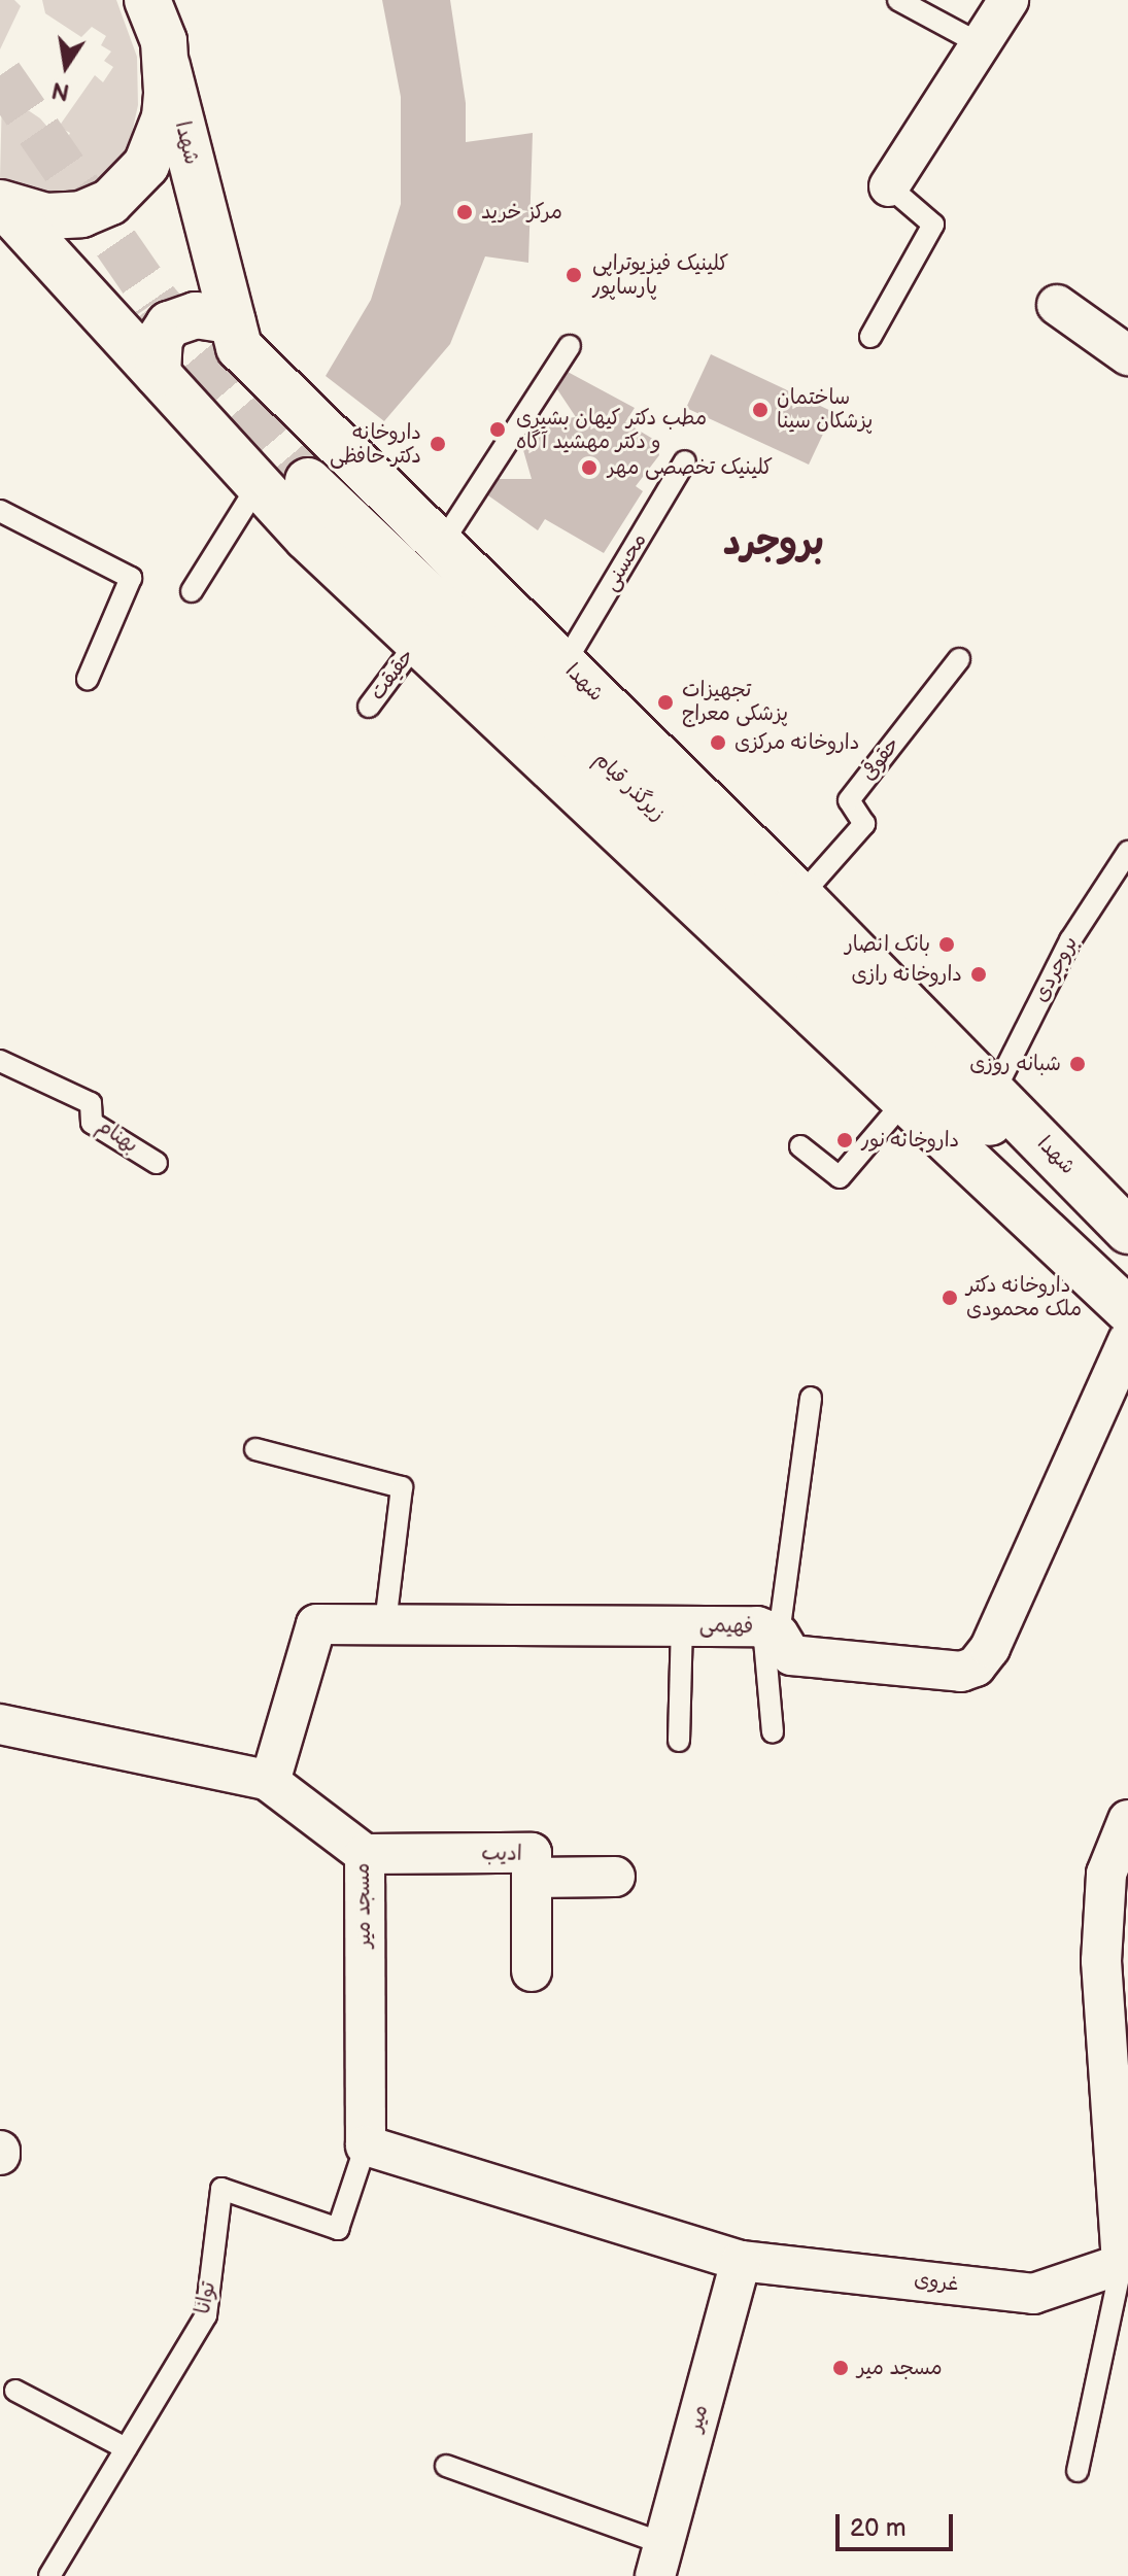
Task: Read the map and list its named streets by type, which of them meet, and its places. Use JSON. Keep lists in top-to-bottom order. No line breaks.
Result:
{"streets":{"main road":["شهدا","زیرگذر قیام"],"street":["فهیمی","ادیب","مسجد میر","غروی","میر"],"lane":["محسنی","حقیقت","حقوقی","بروجردی","بهنام","توانا"]},"crossings":[["شهدا","محسنی"],["شهدا","حقوقی"],["شهدا","زیرگذر قیام"],["شهدا","بروجردی"],["زیرگذر قیام","بروجردی"],["فهیمی","مسجد میر"],["ادیب","مسجد میر"],["مسجد میر","توانا"],["غروی","میر"]],"districts":["بروجرد"],"places":["مرکز خرید","کلینیک فیزیوتراپی پارساپور","ساختمان پزشکان سینا","مطب دکتر کیهان بشیری و دکتر مهشید آگاه","داروخانه دکتر حافظی","کلینیک تخصصی مهر","تجهیزات پزشکی معراج","داروخانه مرکزی","بانک انصار","داروخانه رازی","شبانه روزی","داروخانه نور","داروخانه دکتر ملک محمودی","مسجد میر"],"scale_bar":"20 m","north":"bottom"}
